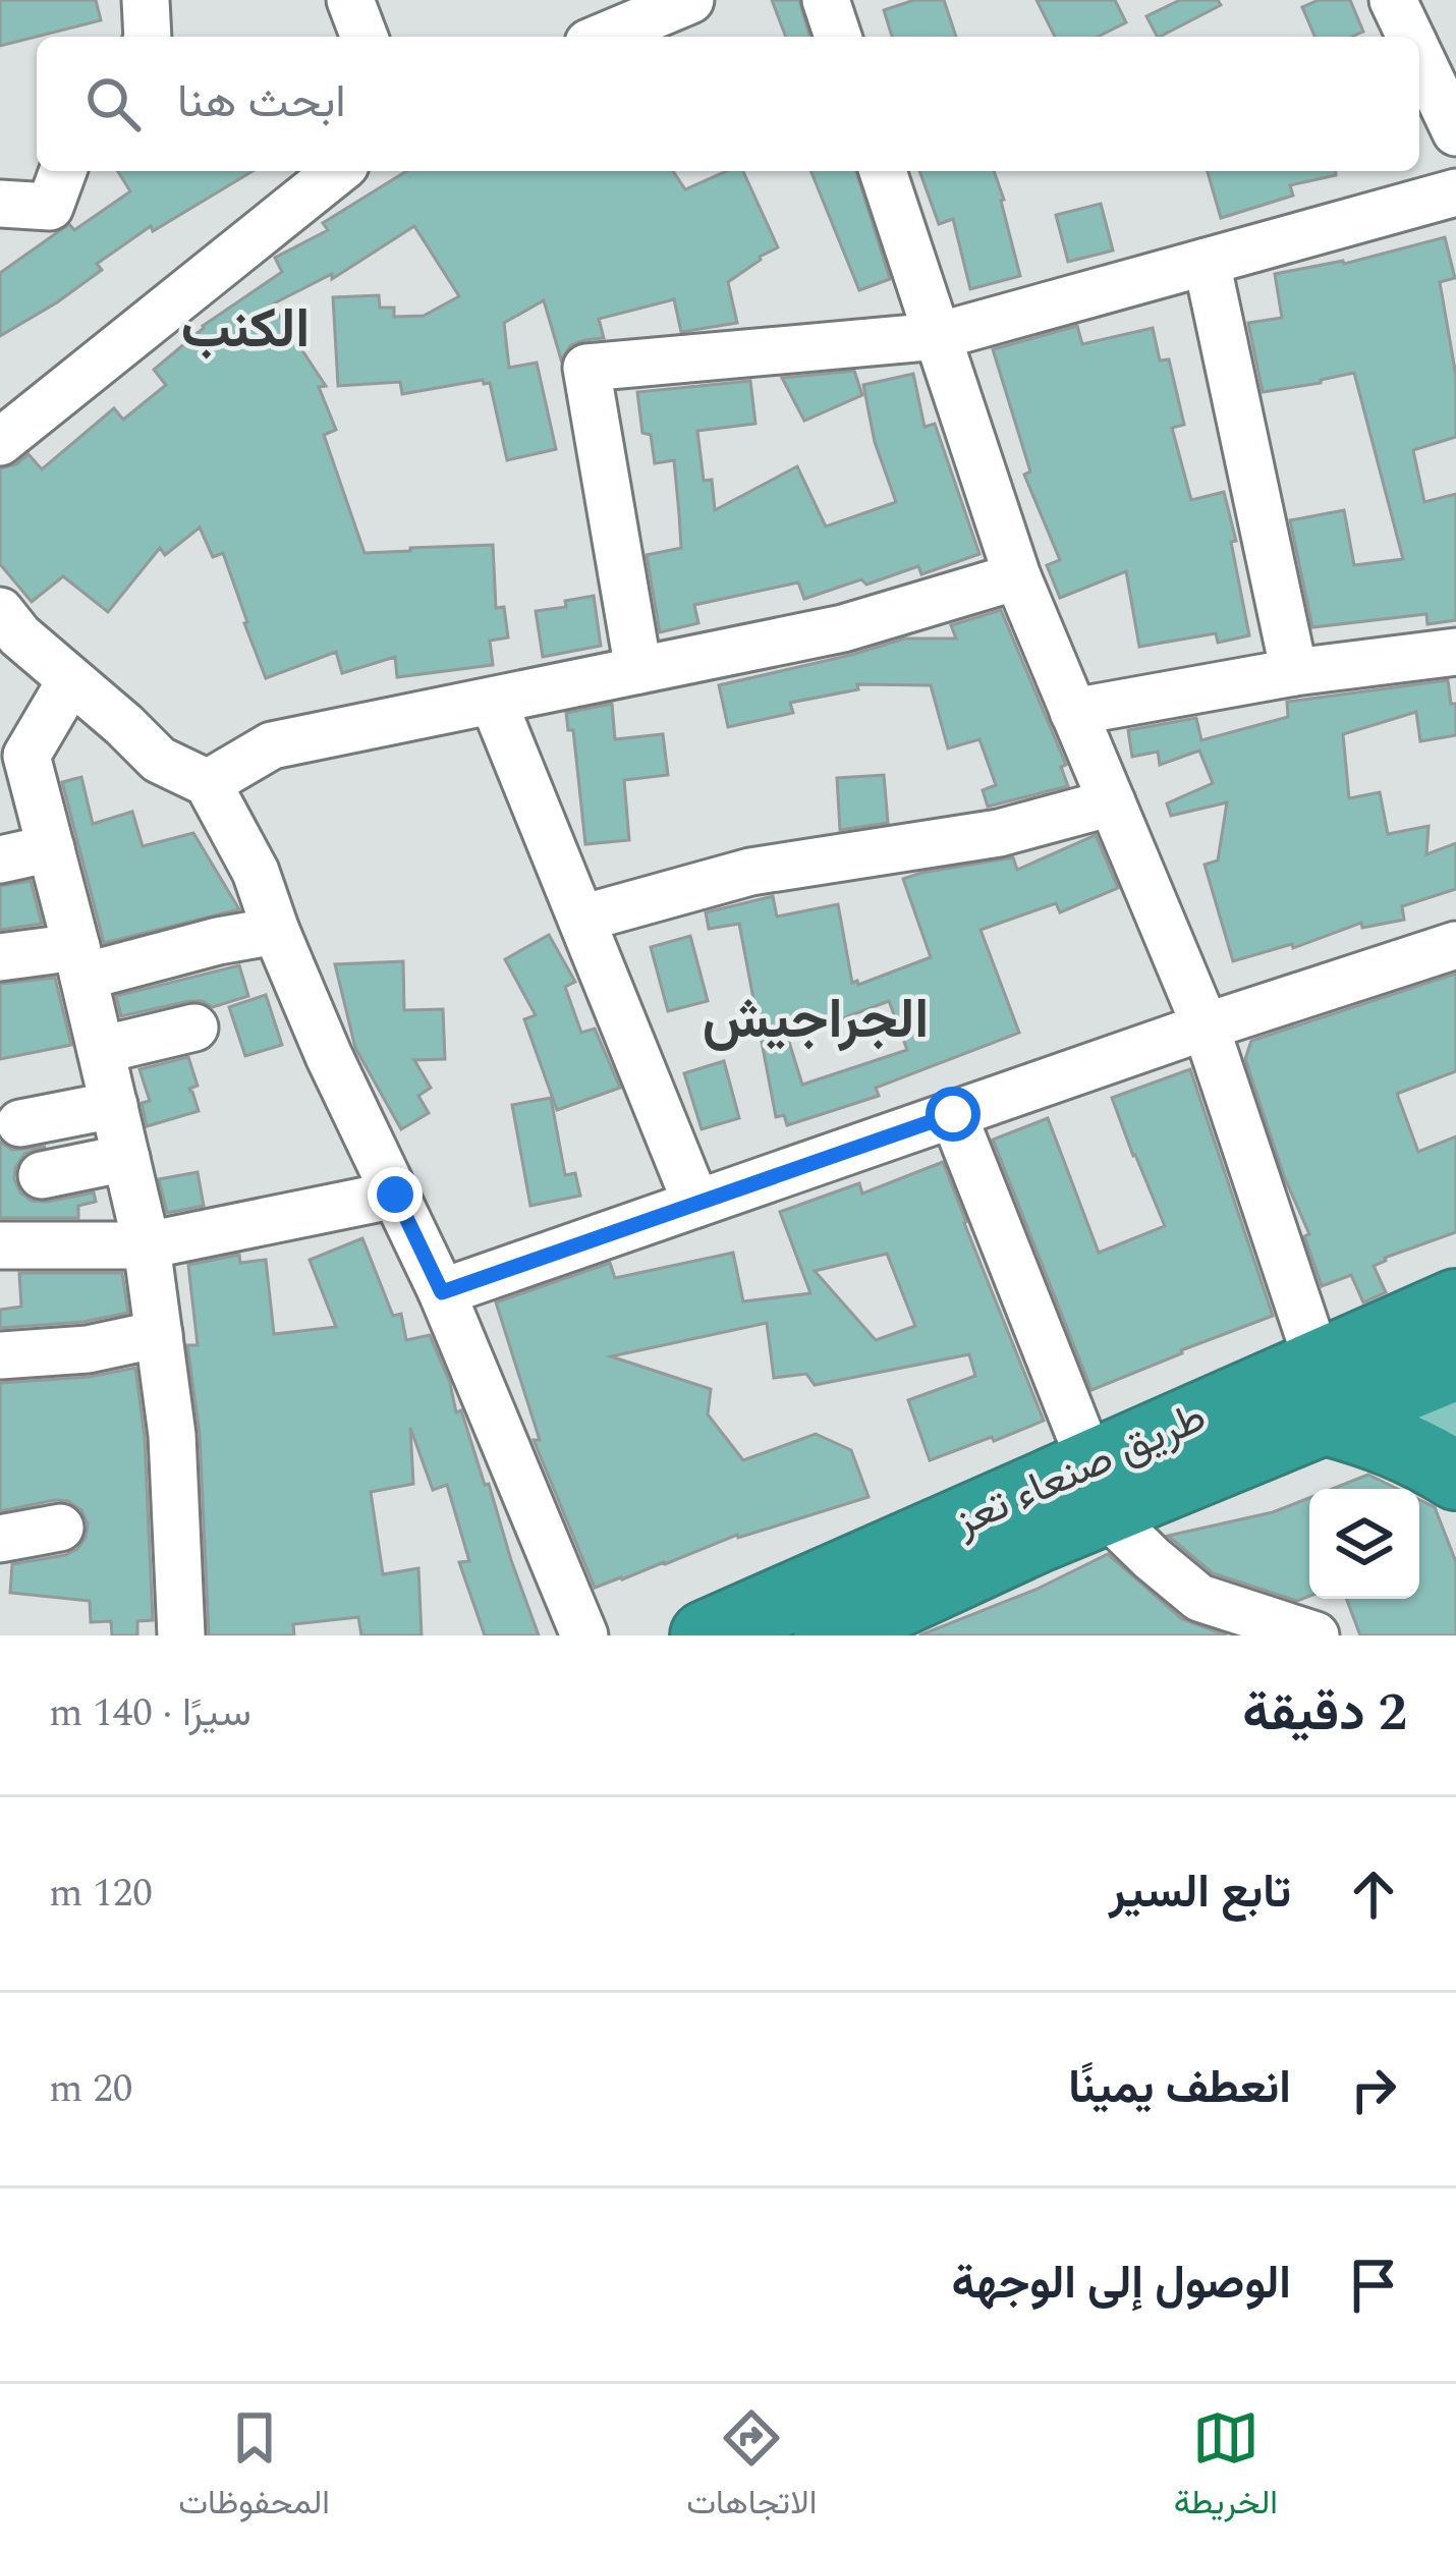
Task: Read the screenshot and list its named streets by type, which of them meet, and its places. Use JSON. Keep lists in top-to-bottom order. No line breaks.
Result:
{"streets":{"highway":["طريق صنعاء تعز"]},"districts":["الكنب","الجراجيش"],"page":{"search":"ابحث هنا","heading":["2 دقيقة","سيرًا · 140 m"],"list":[["تابع السير","120 m"],["انعطف يمينًا","20 m"],"الوصول إلى الوجهة"],"nav":["الخريطة","الاتجاهات","المحفوظات"]}}
